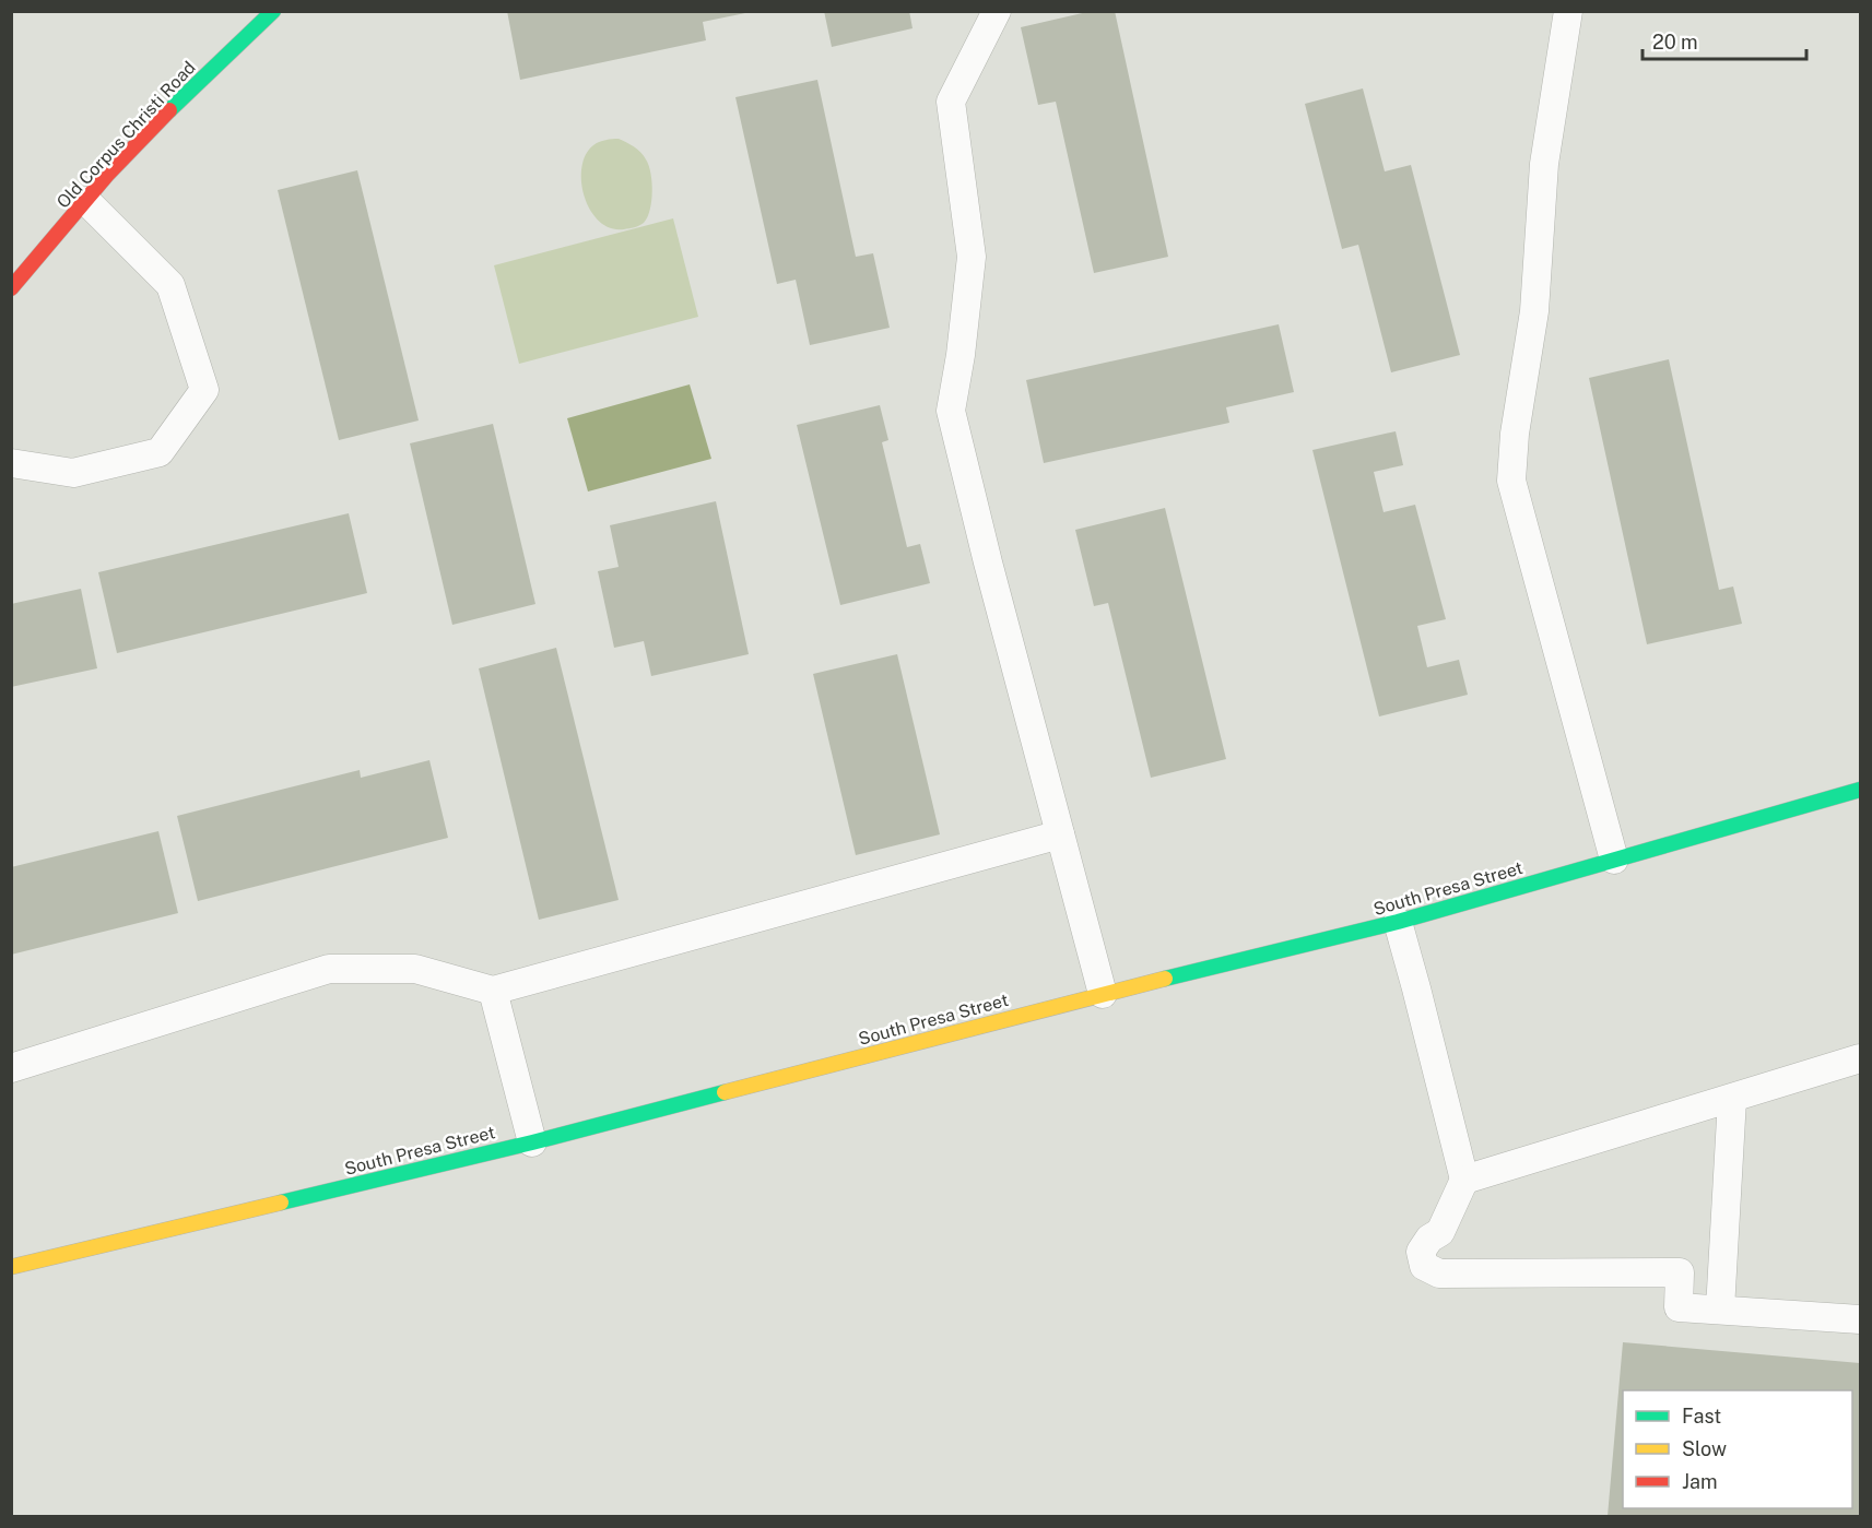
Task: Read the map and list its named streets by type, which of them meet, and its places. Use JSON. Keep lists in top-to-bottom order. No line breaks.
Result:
{"streets":{"main road":["Old Corpus Christi Road","South Presa Street"]},"legend":["Fast","Slow","Jam"],"scale_bar":"20 m"}
